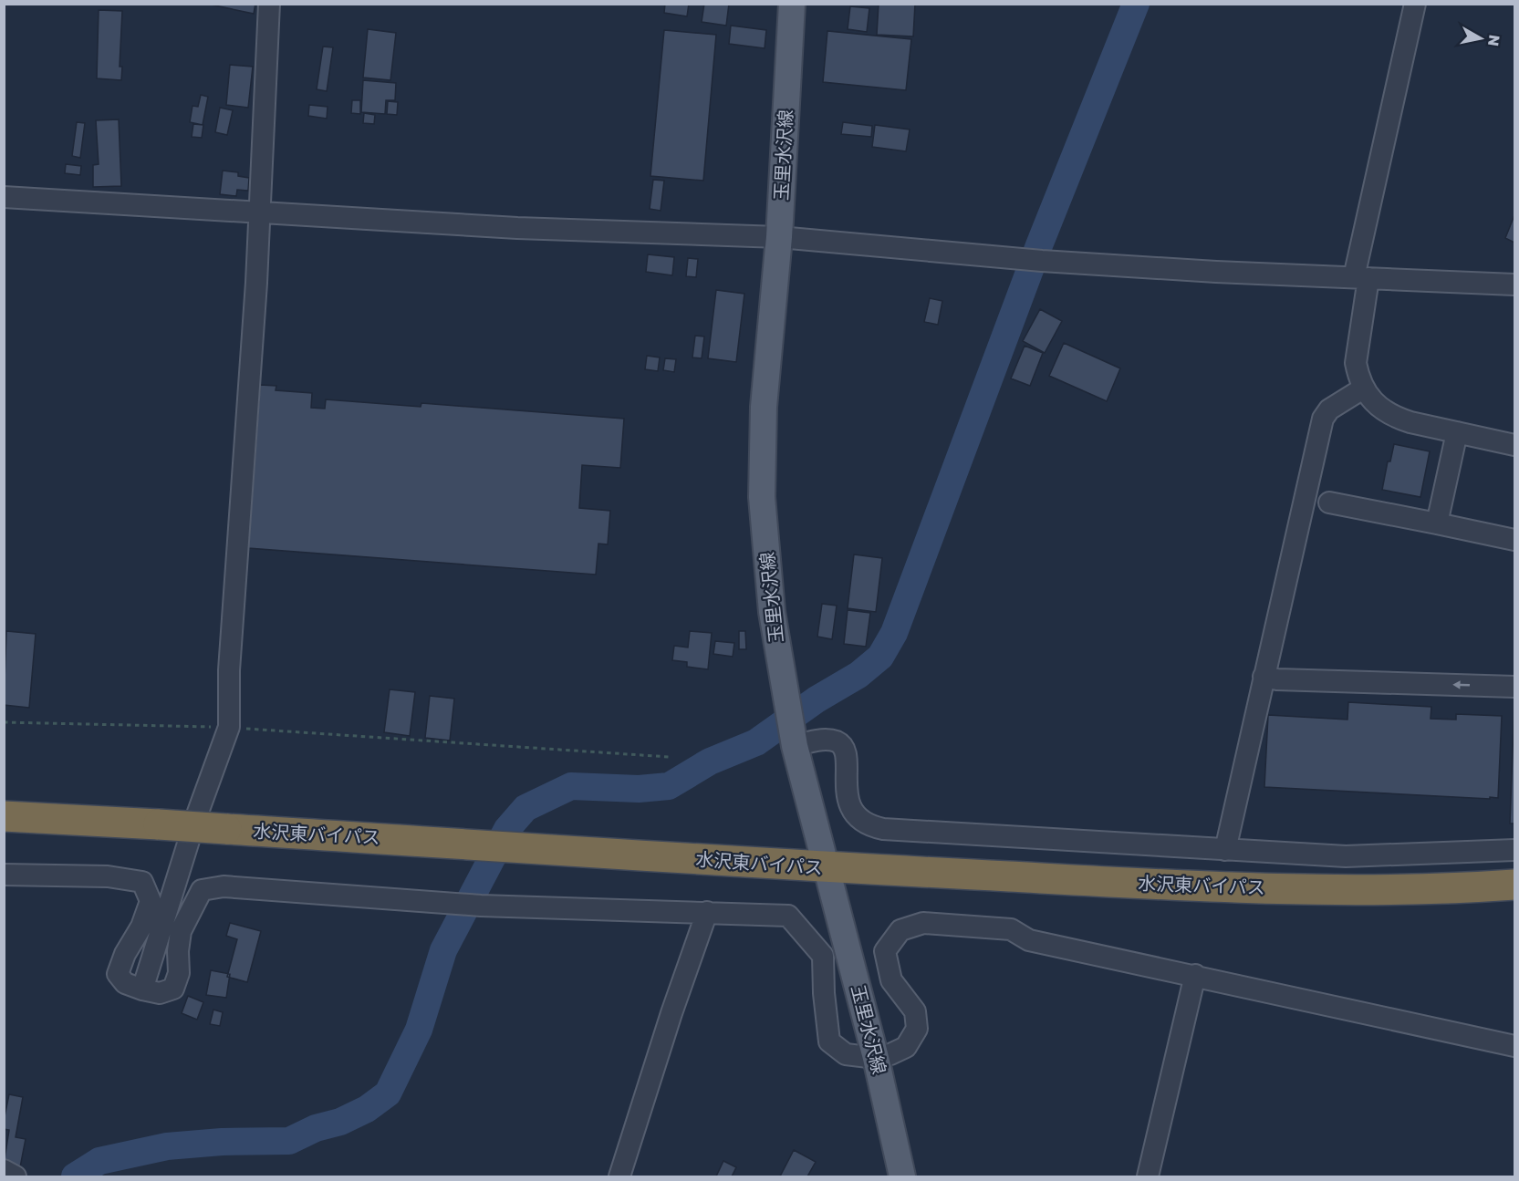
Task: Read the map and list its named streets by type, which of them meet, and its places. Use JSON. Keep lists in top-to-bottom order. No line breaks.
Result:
{"streets":{"highway":["水沢東バイパス"],"main road":["玉里水沢線"]},"crossings":[["玉里水沢線","水沢東バイパス"]],"north":"right"}
